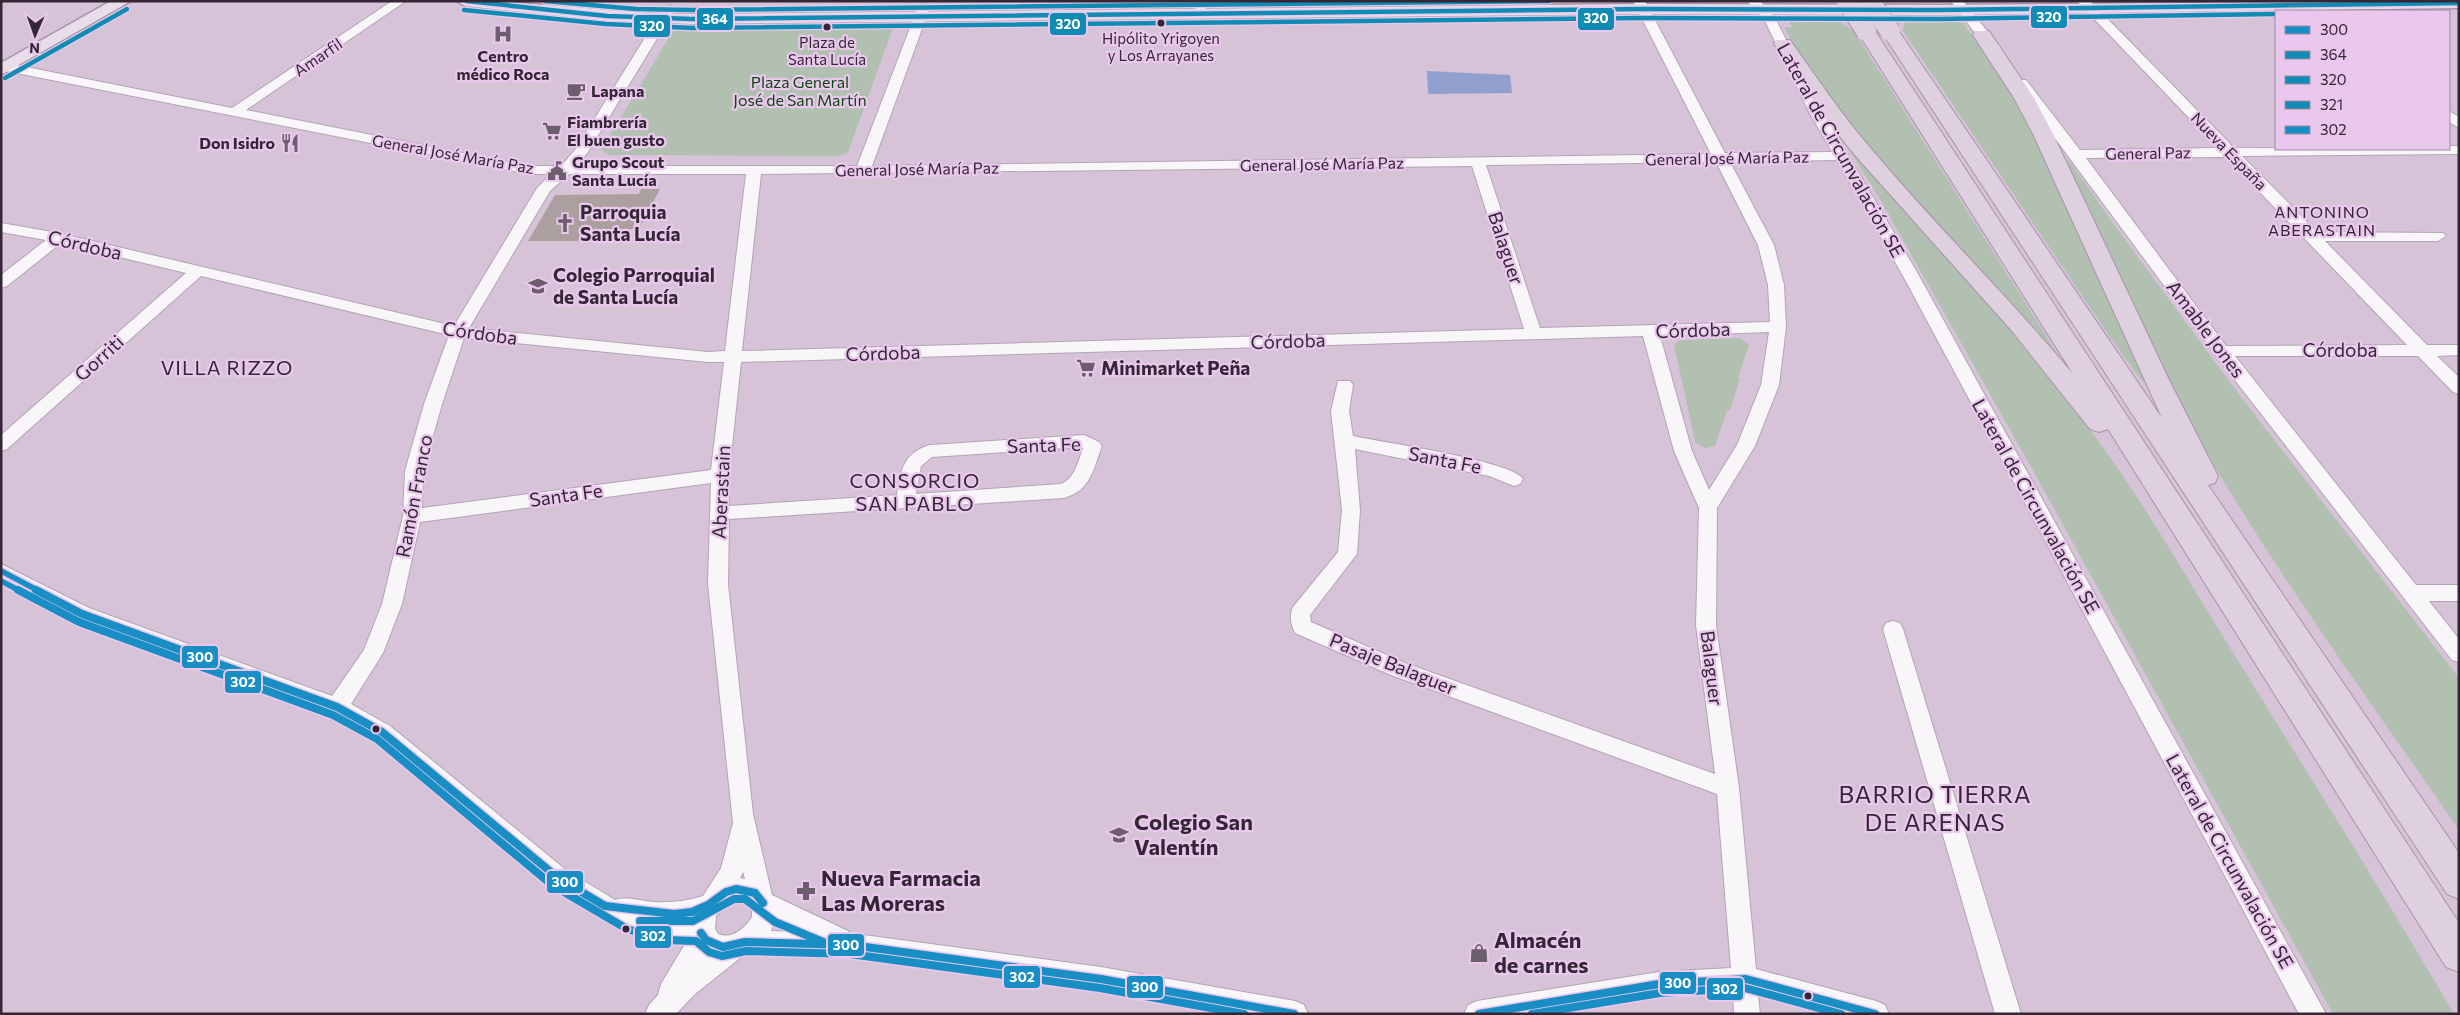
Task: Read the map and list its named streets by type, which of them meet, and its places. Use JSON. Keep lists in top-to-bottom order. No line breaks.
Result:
{"streets":{"street":["Amarfil","Lateral de Circunvalación SE","Nueva España","General Paz","General José María Paz","Córdoba","Balaguer","Amable Jones","Gorriti","Santa Fe","Aberastain","Ramón Franco","Pasaje Balaguer"]},"crossings":[["Amarfil","General José María Paz"],["Lateral de Circunvalación SE","General José María Paz"],["Nueva España","General Paz"],["Nueva España","Córdoba"],["General Paz","Amable Jones"],["General José María Paz","Balaguer"],["General José María Paz","Aberastain"],["General José María Paz","Ramón Franco"],["Córdoba","Balaguer"],["Córdoba","Amable Jones"],["Córdoba","Gorriti"],["Córdoba","Aberastain"],["Córdoba","Ramón Franco"],["Balaguer","Pasaje Balaguer"],["Santa Fe","Aberastain"],["Santa Fe","Ramón Franco"],["Santa Fe","Pasaje Balaguer"]],"districts":["ANTONINO ABERASTAIN","VILLA RIZZO","CONSORCIO SAN PABLO","BARRIO TIERRA DE ARENAS"],"parks":["Plaza General José de San Martín"],"places":{"other":["Hipólito Yrigoyen y Los Arrayanes","Plaza de Santa Lucía"],"hospital":["Centro médico Roca"],"cafe":["Lapana"],"supermarket":["Fiambrería El buen gusto","Minimarket Peña"],"restaurant":["Don Isidro"],"public building":["Grupo Scout Santa Lucía"],"church":["Parroquia Santa Lucía"],"school or university":["Colegio Parroquial de Santa Lucía","Colegio San Valentín"],"pharmacy":["Nueva Farmacia Las Moreras"],"shop":["Almacén de carnes"]},"lines":["transit line 364","transit line 321","transit line 320","transit line 300","transit line 302"],"legend":["300","364","320","321","302"],"north":"bottom"}
